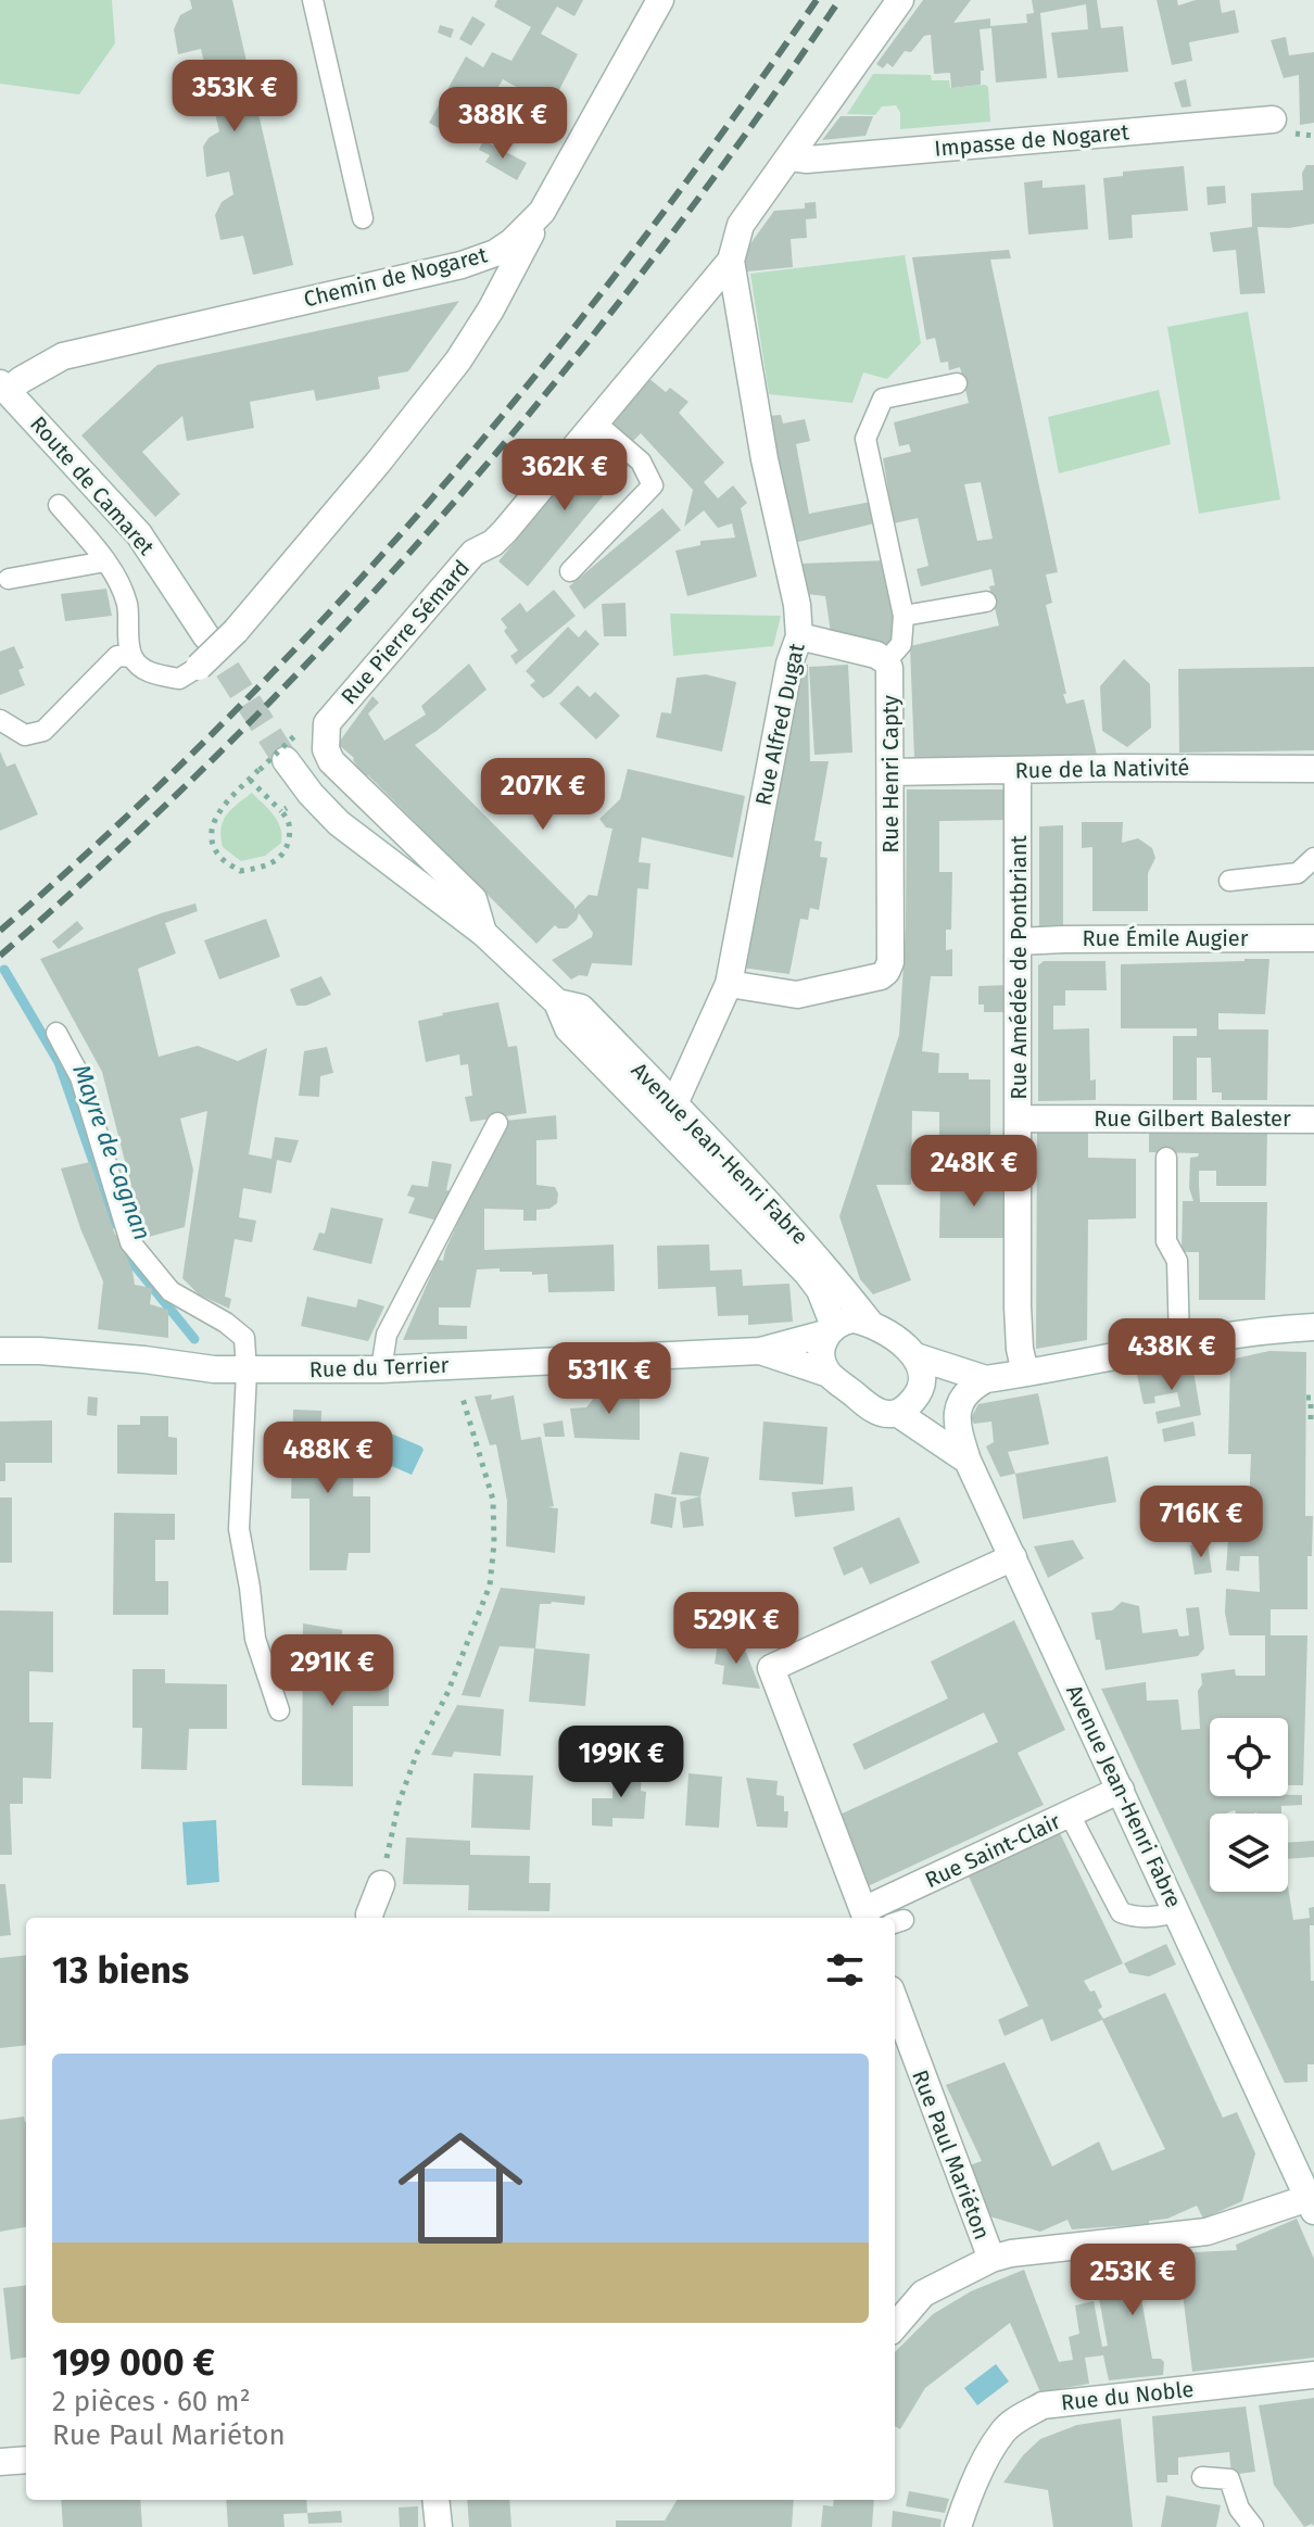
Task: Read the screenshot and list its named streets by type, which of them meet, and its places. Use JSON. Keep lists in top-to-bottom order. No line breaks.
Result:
{"streets":{"street":["Impasse de Nogaret","Chemin de Nogaret","Route de Camaret","Rue Pierre Sémard","Rue Alfred Dugat","Rue de la Nativité","Rue Henri Capty","Rue Émile Augier","Rue Amédée de Pontbriant","Rue Gilbert Balester","Avenue Jean-Henri Fabre","Rue du Terrier","Rue Saint-Clair","Rue Paul Mariéton","Rue du Noble"]},"crossings":[["Impasse de Nogaret","Rue Pierre Sémard"],["Chemin de Nogaret","Route de Camaret"],["Rue Pierre Sémard","Rue Alfred Dugat"],["Rue Pierre Sémard","Avenue Jean-Henri Fabre"],["Rue Alfred Dugat","Rue Henri Capty"],["Rue Alfred Dugat","Avenue Jean-Henri Fabre"],["Rue de la Nativité","Rue Henri Capty"],["Rue de la Nativité","Rue Amédée de Pontbriant"],["Rue Émile Augier","Rue Amédée de Pontbriant"],["Rue Amédée de Pontbriant","Rue Gilbert Balester"],["Avenue Jean-Henri Fabre","Rue du Terrier"],["Avenue Jean-Henri Fabre","Rue Saint-Clair"],["Avenue Jean-Henri Fabre","Rue Paul Mariéton"]],"water":["Mayre de Cagnan"],"page":{"price":["353K €","388K €","362K €","207K €","248K €","438K €","531K €","488K €","716K €","529K €","291K €","199K €","253K €"],"heading":"13 biens","list":[{"name":"199 000 €","note":"2 pièces · 60 m² · Rue Paul Mariéton"}]}}
